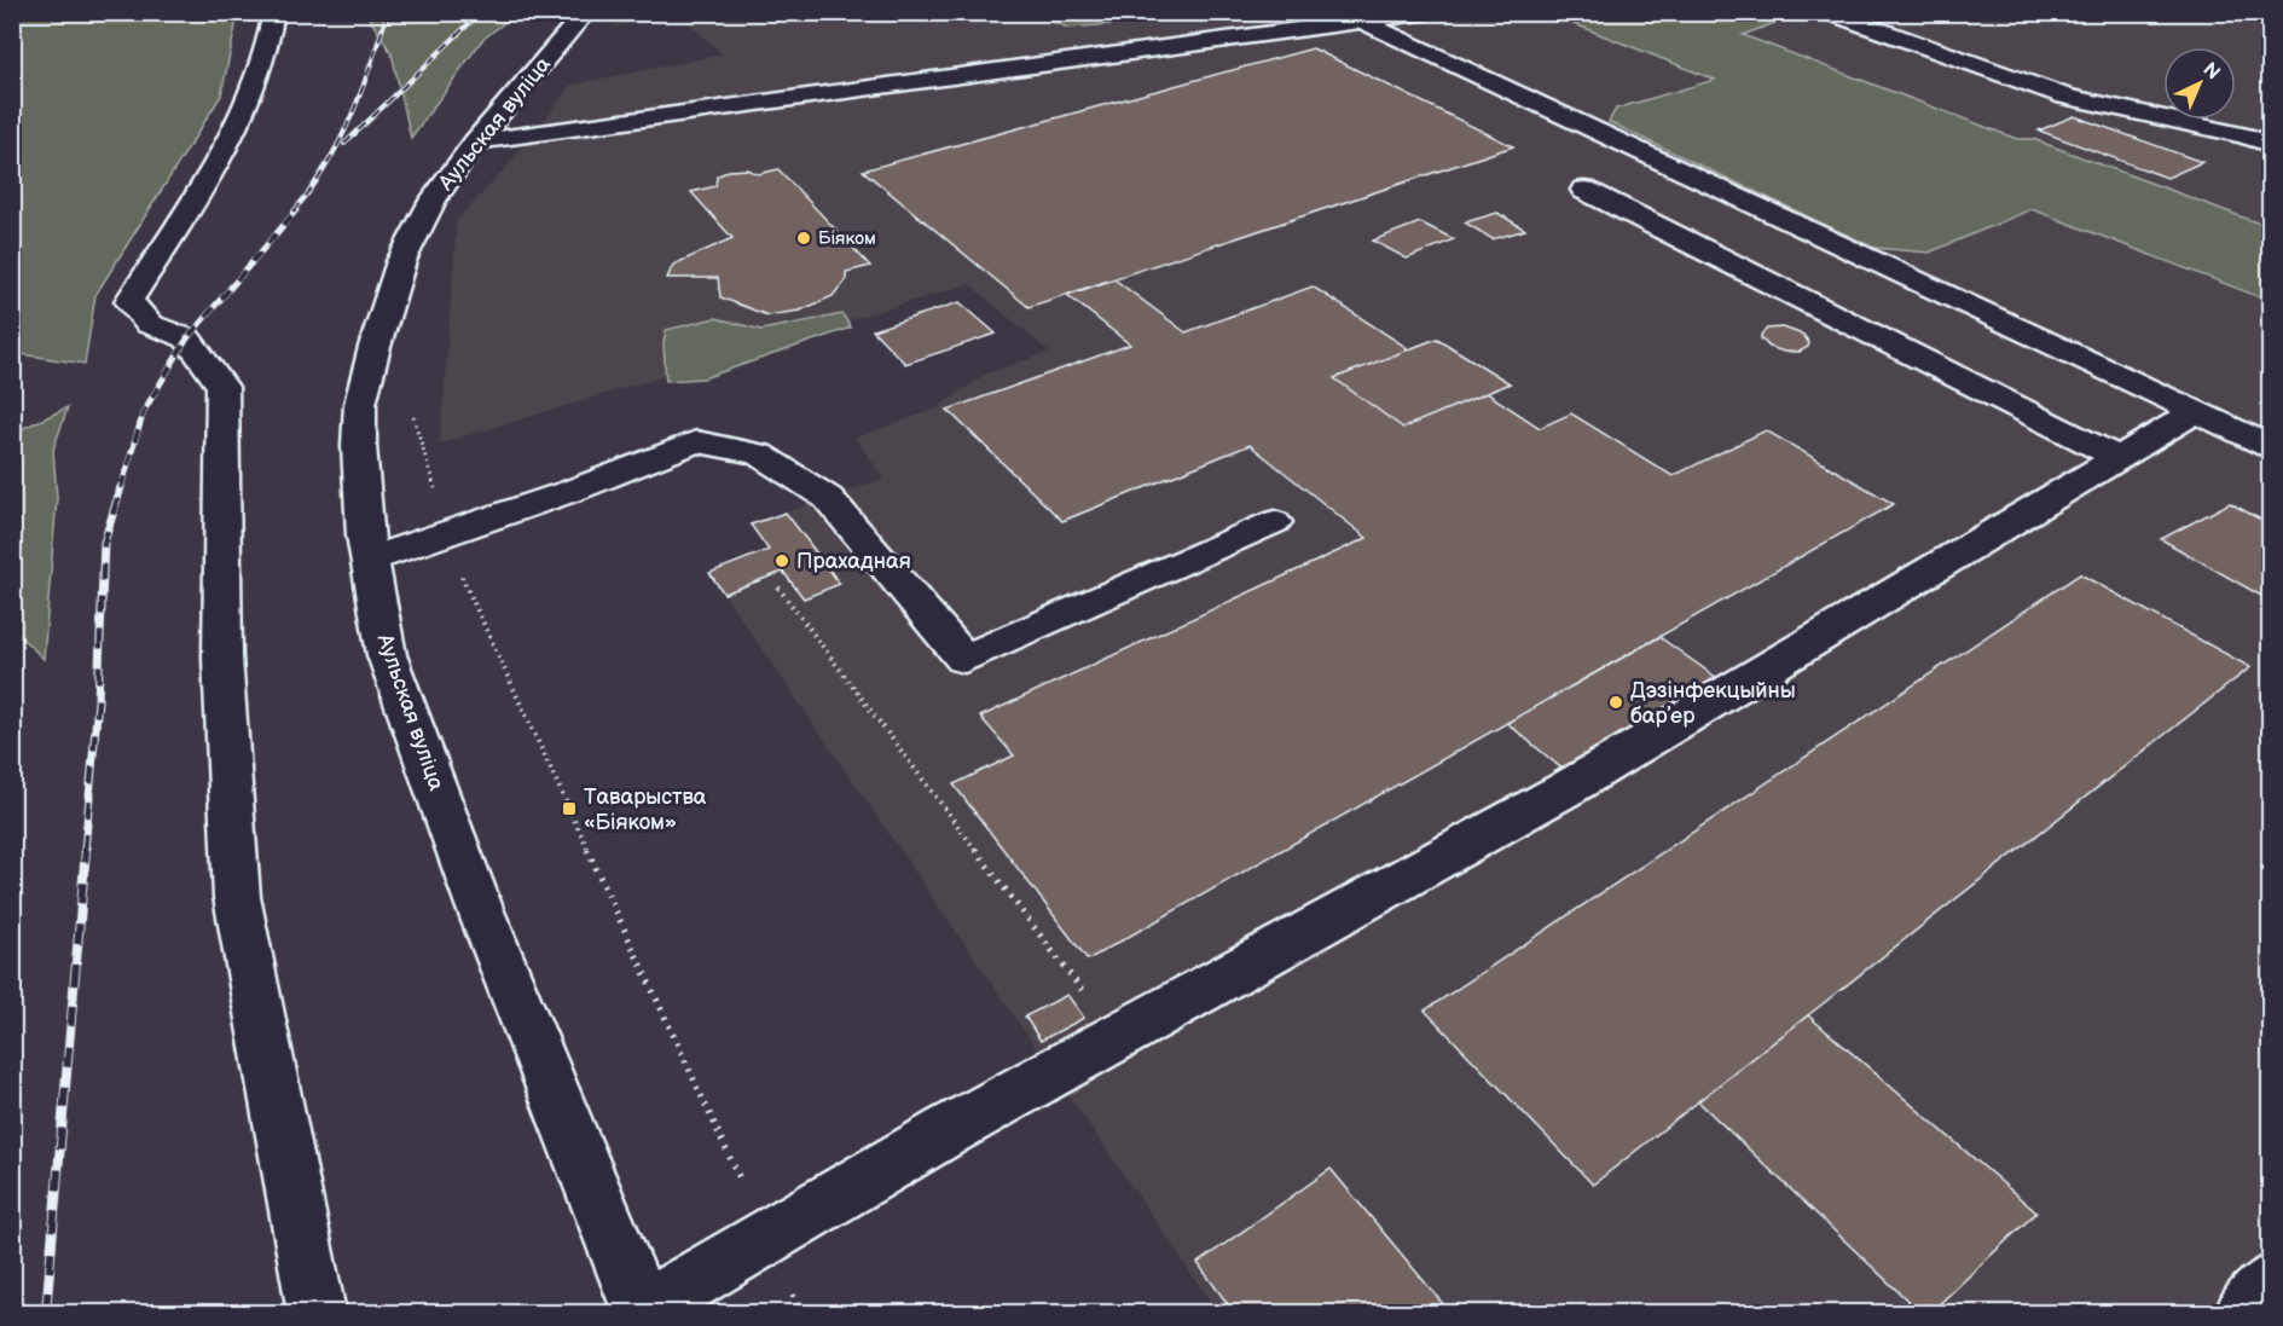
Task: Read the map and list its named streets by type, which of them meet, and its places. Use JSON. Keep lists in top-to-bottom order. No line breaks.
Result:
{"streets":{"street":["Аульская вуліца"]},"places":{"other":["Біяком","Прахадная","Дэзінфекцыйны барʼер"],"transit":["Таварыства «Біяком»"]},"north":"top right"}
